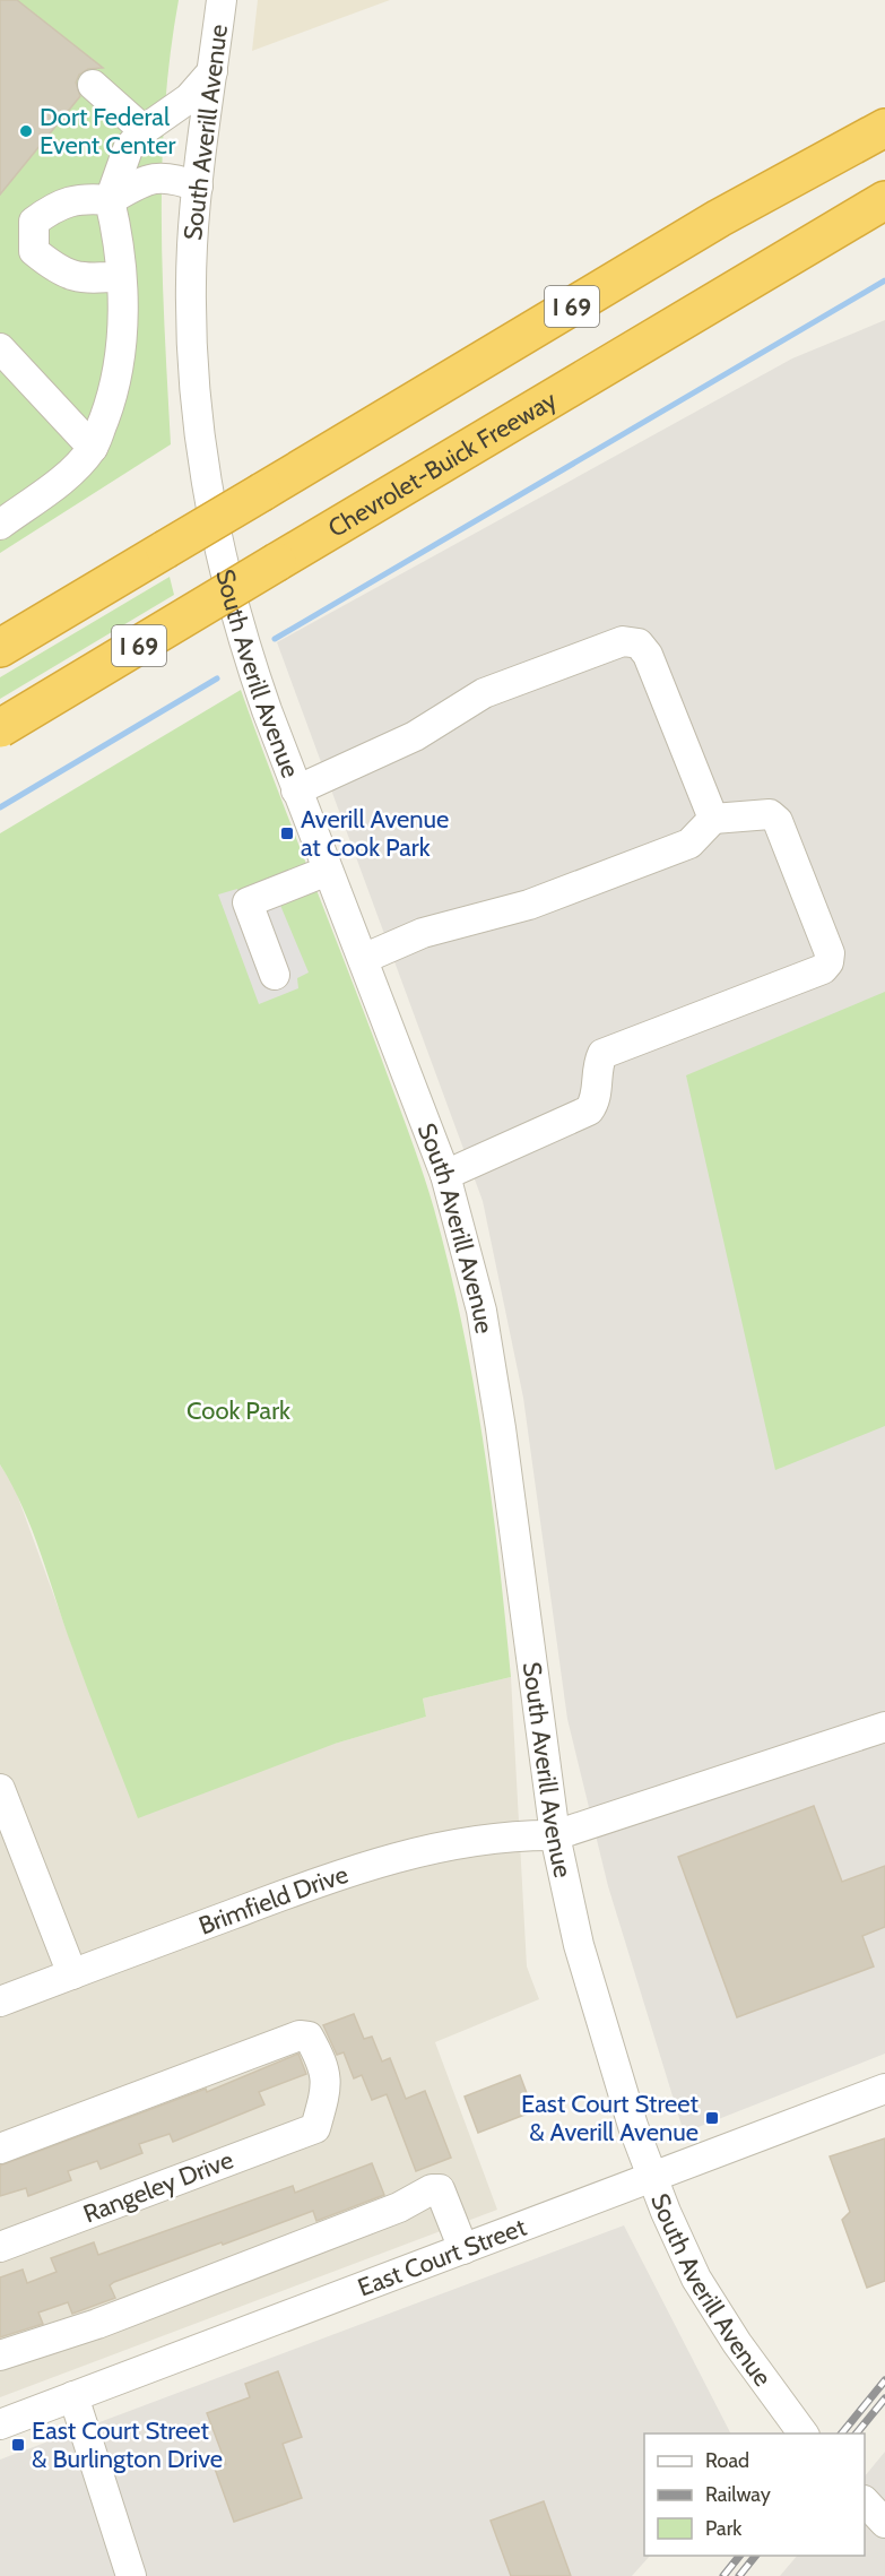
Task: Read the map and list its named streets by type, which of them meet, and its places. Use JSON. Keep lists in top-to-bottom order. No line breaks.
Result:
{"streets":{"highway":["I 69","Chevrolet-Buick Freeway"],"street":["South Averill Avenue","Brimfield Drive","Rangeley Drive","East Court Street"]},"crossings":[["South Averill Avenue","Brimfield Drive"],["South Averill Avenue","East Court Street"]],"parks":["Cook Park"],"places":{"other":["Dort Federal Event Center"],"transit":["Averill Avenue at Cook Park","East Court Street & Averill Avenue","East Court Street & Burlington Drive"]},"legend":["Road","Railway","Park"]}
